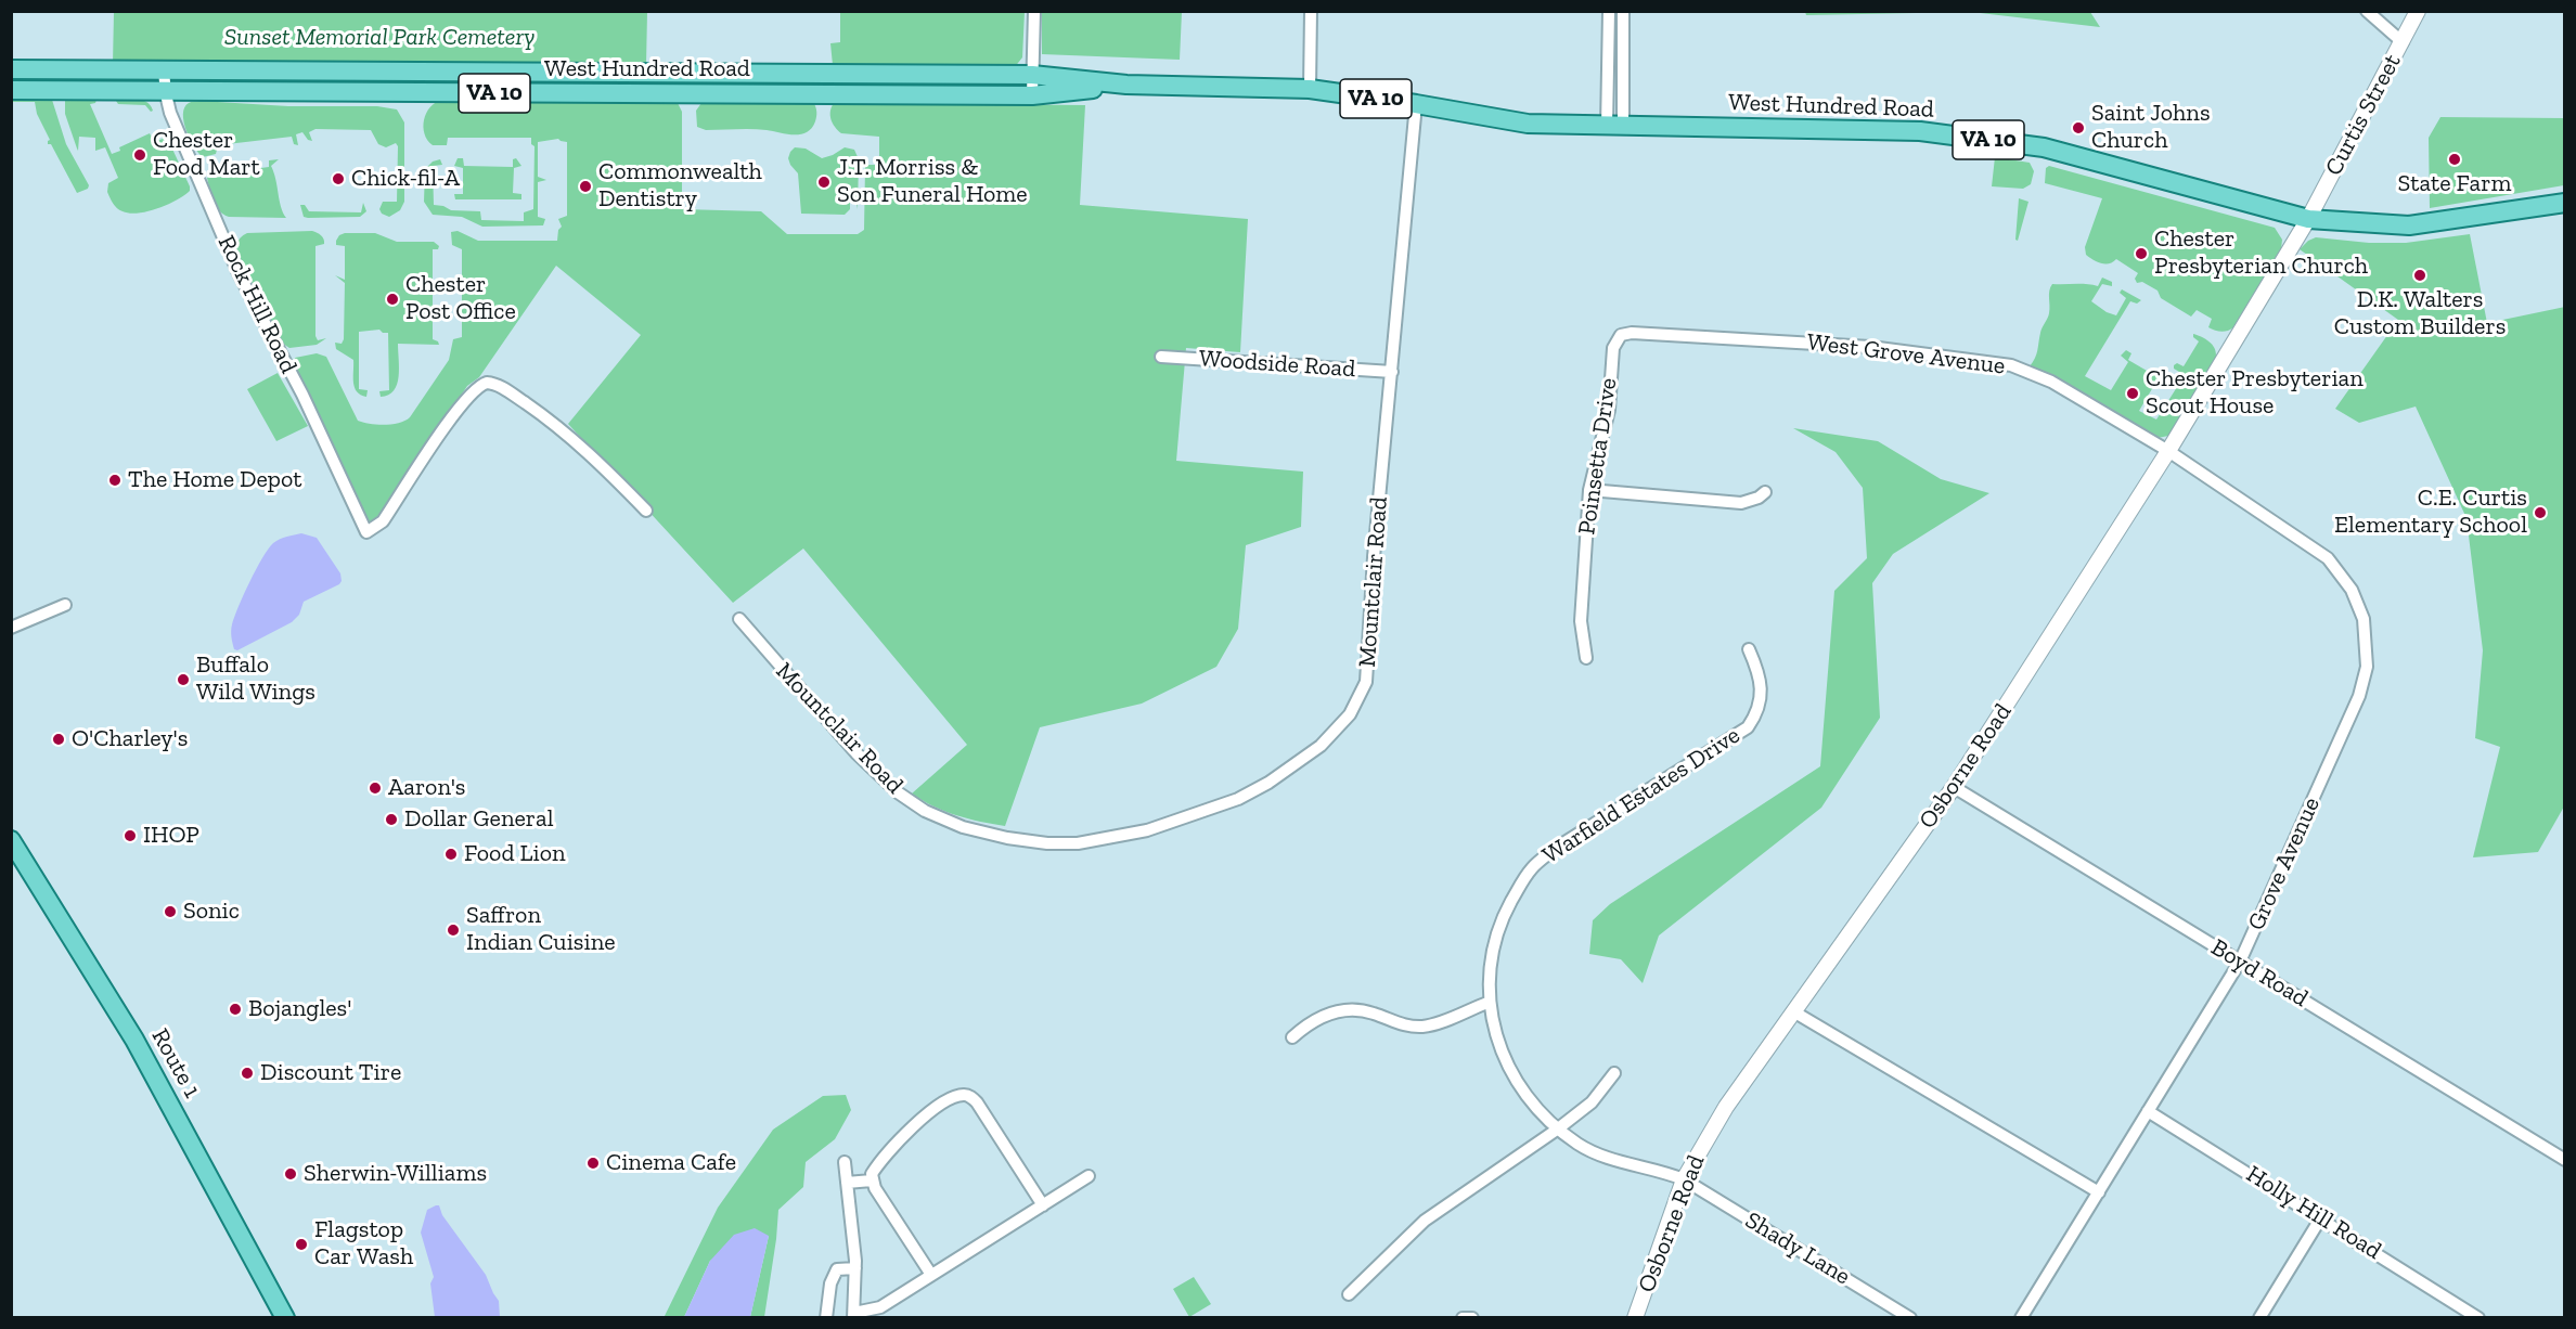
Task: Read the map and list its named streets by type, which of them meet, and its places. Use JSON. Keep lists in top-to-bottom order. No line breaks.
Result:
{"streets":{"main road":["West Hundred Road","VA 10","Route 1"],"street":["Curtis Street","Rock Hill Road","West Grove Avenue","Woodside Road","Poinsetta Drive","Mountclair Road","Osborne Road","Warfield Estates Drive","Grove Avenue","Boyd Road","Holly Hill Road","Shady Lane"]},"crossings":[["West Hundred Road","Curtis Street"],["West Hundred Road","Rock Hill Road"],["West Hundred Road","Mountclair Road"],["West Hundred Road","Osborne Road"],["Curtis Street","Osborne Road"],["West Grove Avenue","Poinsetta Drive"],["West Grove Avenue","Osborne Road"],["West Grove Avenue","Grove Avenue"],["Woodside Road","Mountclair Road"],["Osborne Road","Warfield Estates Drive"],["Osborne Road","Grove Avenue"],["Osborne Road","Boyd Road"],["Osborne Road","Shady Lane"],["Warfield Estates Drive","Shady Lane"],["Grove Avenue","Boyd Road"],["Grove Avenue","Holly Hill Road"]],"parks":["Sunset Memorial Park Cemetery"],"places":["Saint Johns Church","Chester Food Mart","State Farm","Chick-fil-A","J.T. Morriss & Son Funeral Home","Commonwealth Dentistry","Chester Presbyterian Church","D.K. Walters Custom Builders","Chester Post Office","Chester Presbyterian Scout House","The Home Depot","C.E. Curtis Elementary School","Buffalo Wild Wings","O'Charley's","Aaron's","Dollar General","IHOP","Food Lion","Sonic","Saffron Indian Cuisine","Bojangles'","Discount Tire","Cinema Cafe","Sherwin-Williams","Flagstop Car Wash"]}
